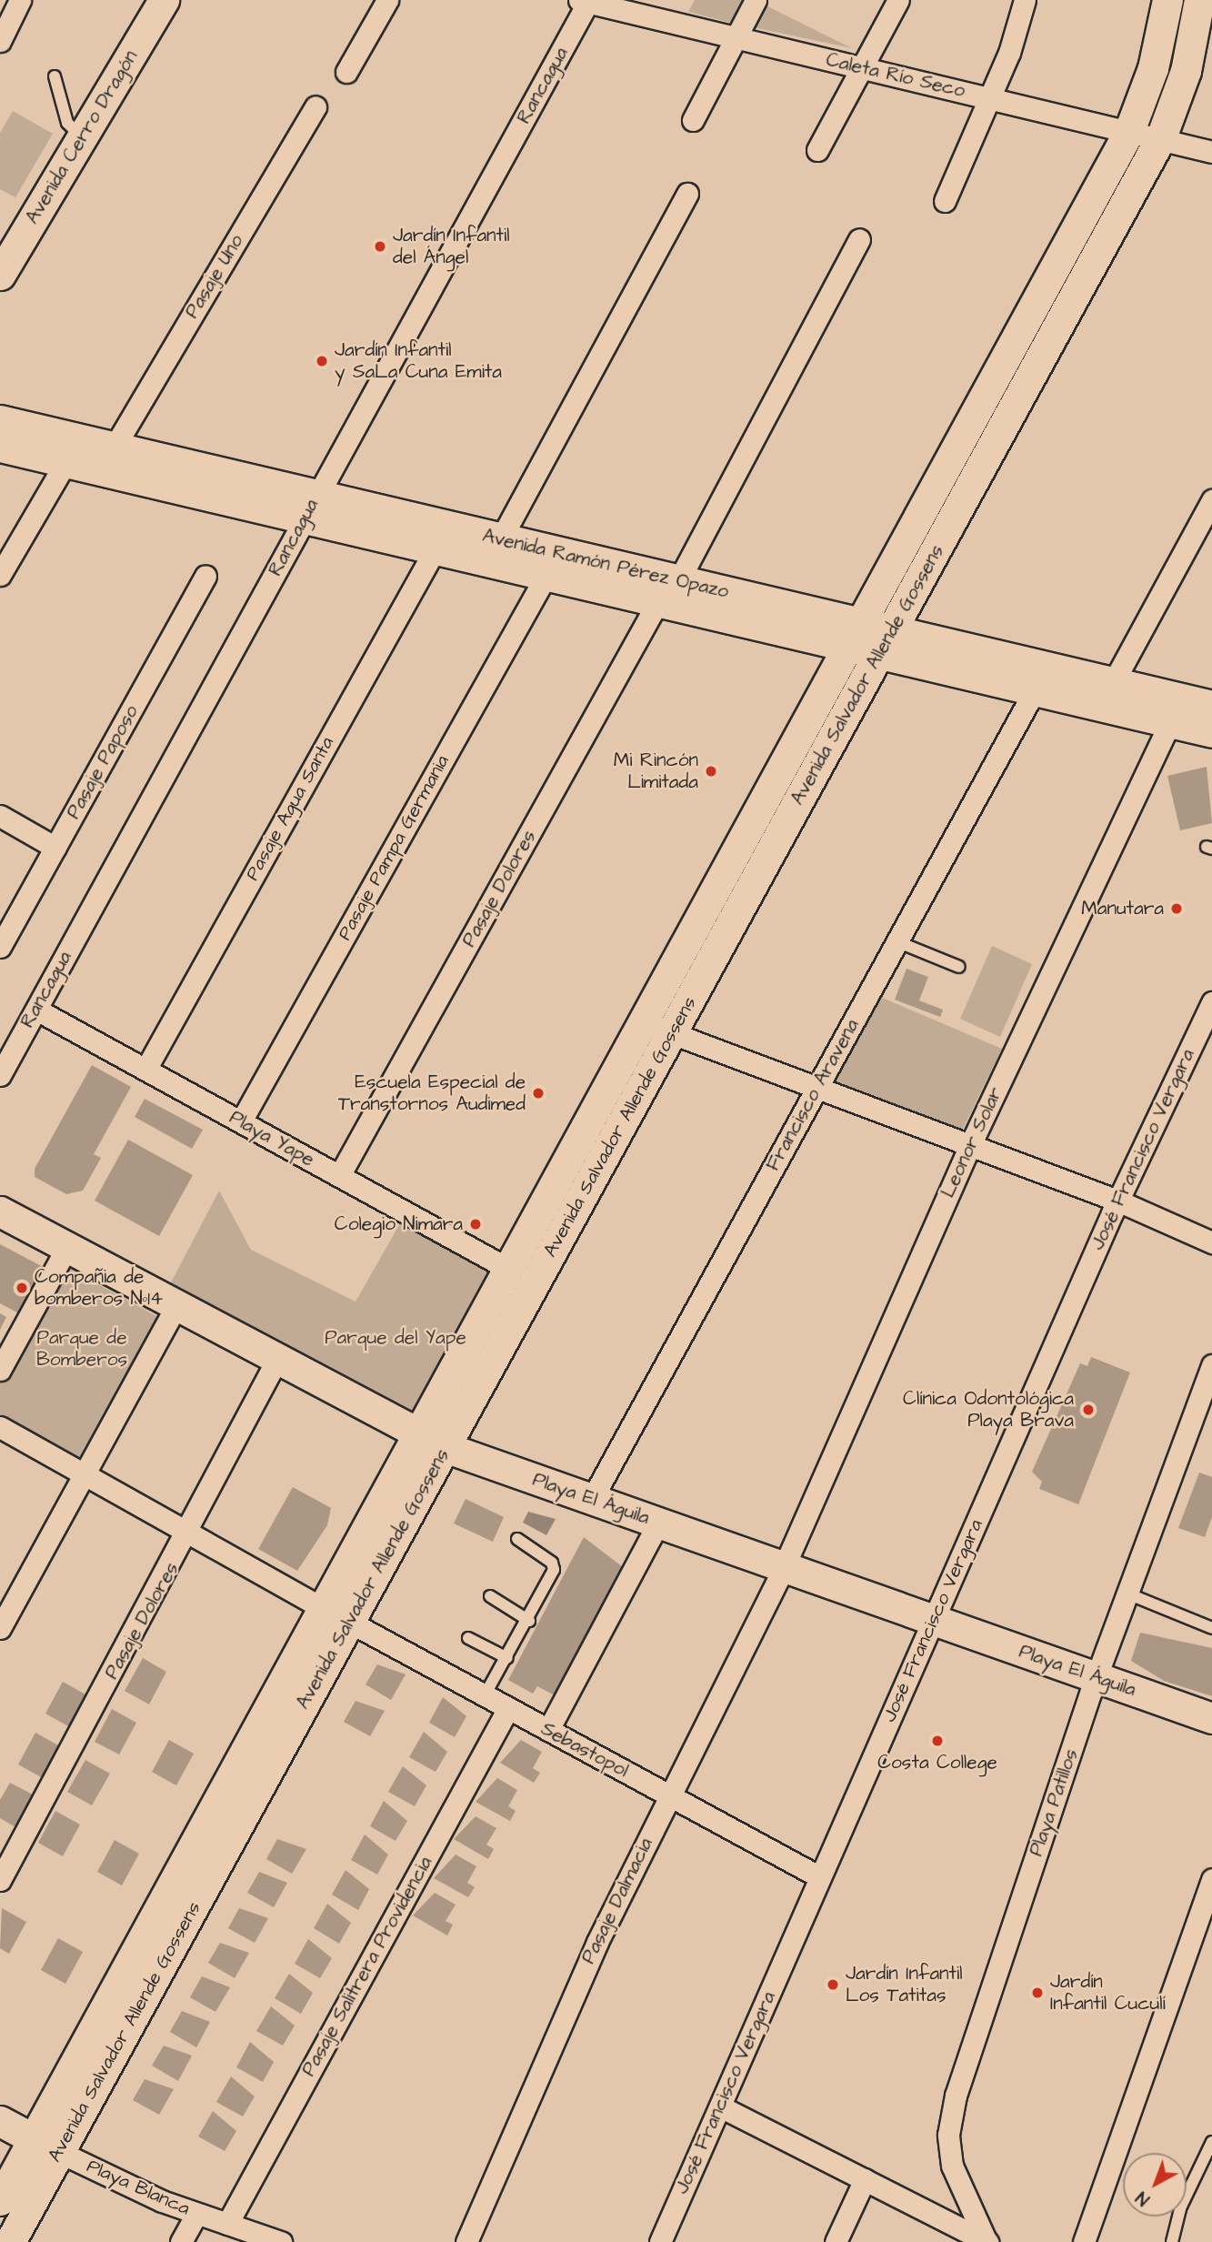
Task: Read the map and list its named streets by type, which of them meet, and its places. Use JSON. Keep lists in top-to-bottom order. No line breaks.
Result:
{"streets":{"main road":["Avenida Cerro Dragón","Avenida Ramón Pérez Opazo","Avenida Salvador Allende Gossens","Playa El Águila","Playa Blanca"],"street":["Caleta Río Seco","Rancagua","Pasaje Uno","Pasaje Paposo","Pasaje Agua Santa","Pasaje Pampa Germania","Pasaje Dolores","Francisco Aravena","Playa Yape","Leonor Solar","José Francisco Vergara","Sebastopol","Playa Patillos","Pasaje Dalmacia","Pasaje Salitrera Providencia"]},"crossings":[["Caleta Río Seco","Rancagua"],["Caleta Río Seco","Avenida Salvador Allende Gossens"],["Rancagua","Avenida Ramón Pérez Opazo"],["Rancagua","Playa Yape"],["Pasaje Uno","Avenida Ramón Pérez Opazo"],["Avenida Ramón Pérez Opazo","Avenida Salvador Allende Gossens"],["Avenida Ramón Pérez Opazo","Pasaje Agua Santa"],["Avenida Ramón Pérez Opazo","Pasaje Pampa Germania"],["Avenida Ramón Pérez Opazo","Pasaje Dolores"],["Avenida Ramón Pérez Opazo","Francisco Aravena"],["Avenida Ramón Pérez Opazo","Leonor Solar"],["Avenida Salvador Allende Gossens","Playa Yape"],["Avenida Salvador Allende Gossens","Playa El Águila"],["Avenida Salvador Allende Gossens","Sebastopol"],["Avenida Salvador Allende Gossens","Playa Blanca"],["Pasaje Agua Santa","Playa Yape"],["Pasaje Pampa Germania","Playa Yape"],["Pasaje Dolores","Playa Yape"],["Pasaje Dolores","Playa El Águila"],["Francisco Aravena","Playa El Águila"],["Leonor Solar","Playa El Águila"],["Leonor Solar","Pasaje Dalmacia"],["José Francisco Vergara","Playa El Águila"],["José Francisco Vergara","Sebastopol"],["Playa El Águila","Playa Patillos"],["Playa El Águila","Pasaje Dalmacia"],["Sebastopol","Pasaje Dalmacia"],["Sebastopol","Pasaje Salitrera Providencia"],["Pasaje Salitrera Providencia","Playa Blanca"]],"parks":["Parque de Bomberos","Parque del Yape"],"places":["Jardín Infantil del Ángel","Jardín Infantil y SaLa Cuna Emita","Mi Rincón Limitada","Manutara","Escuela Especial de Transtornos Audimed","Colegio Nimara","Compañia de bomberos Nº14","Clínica Odontológica Playa Brava","Costa College","Jardín Infantil Los Tatitas","Jardín Infantil Cuculí"],"north":"bottom left"}
